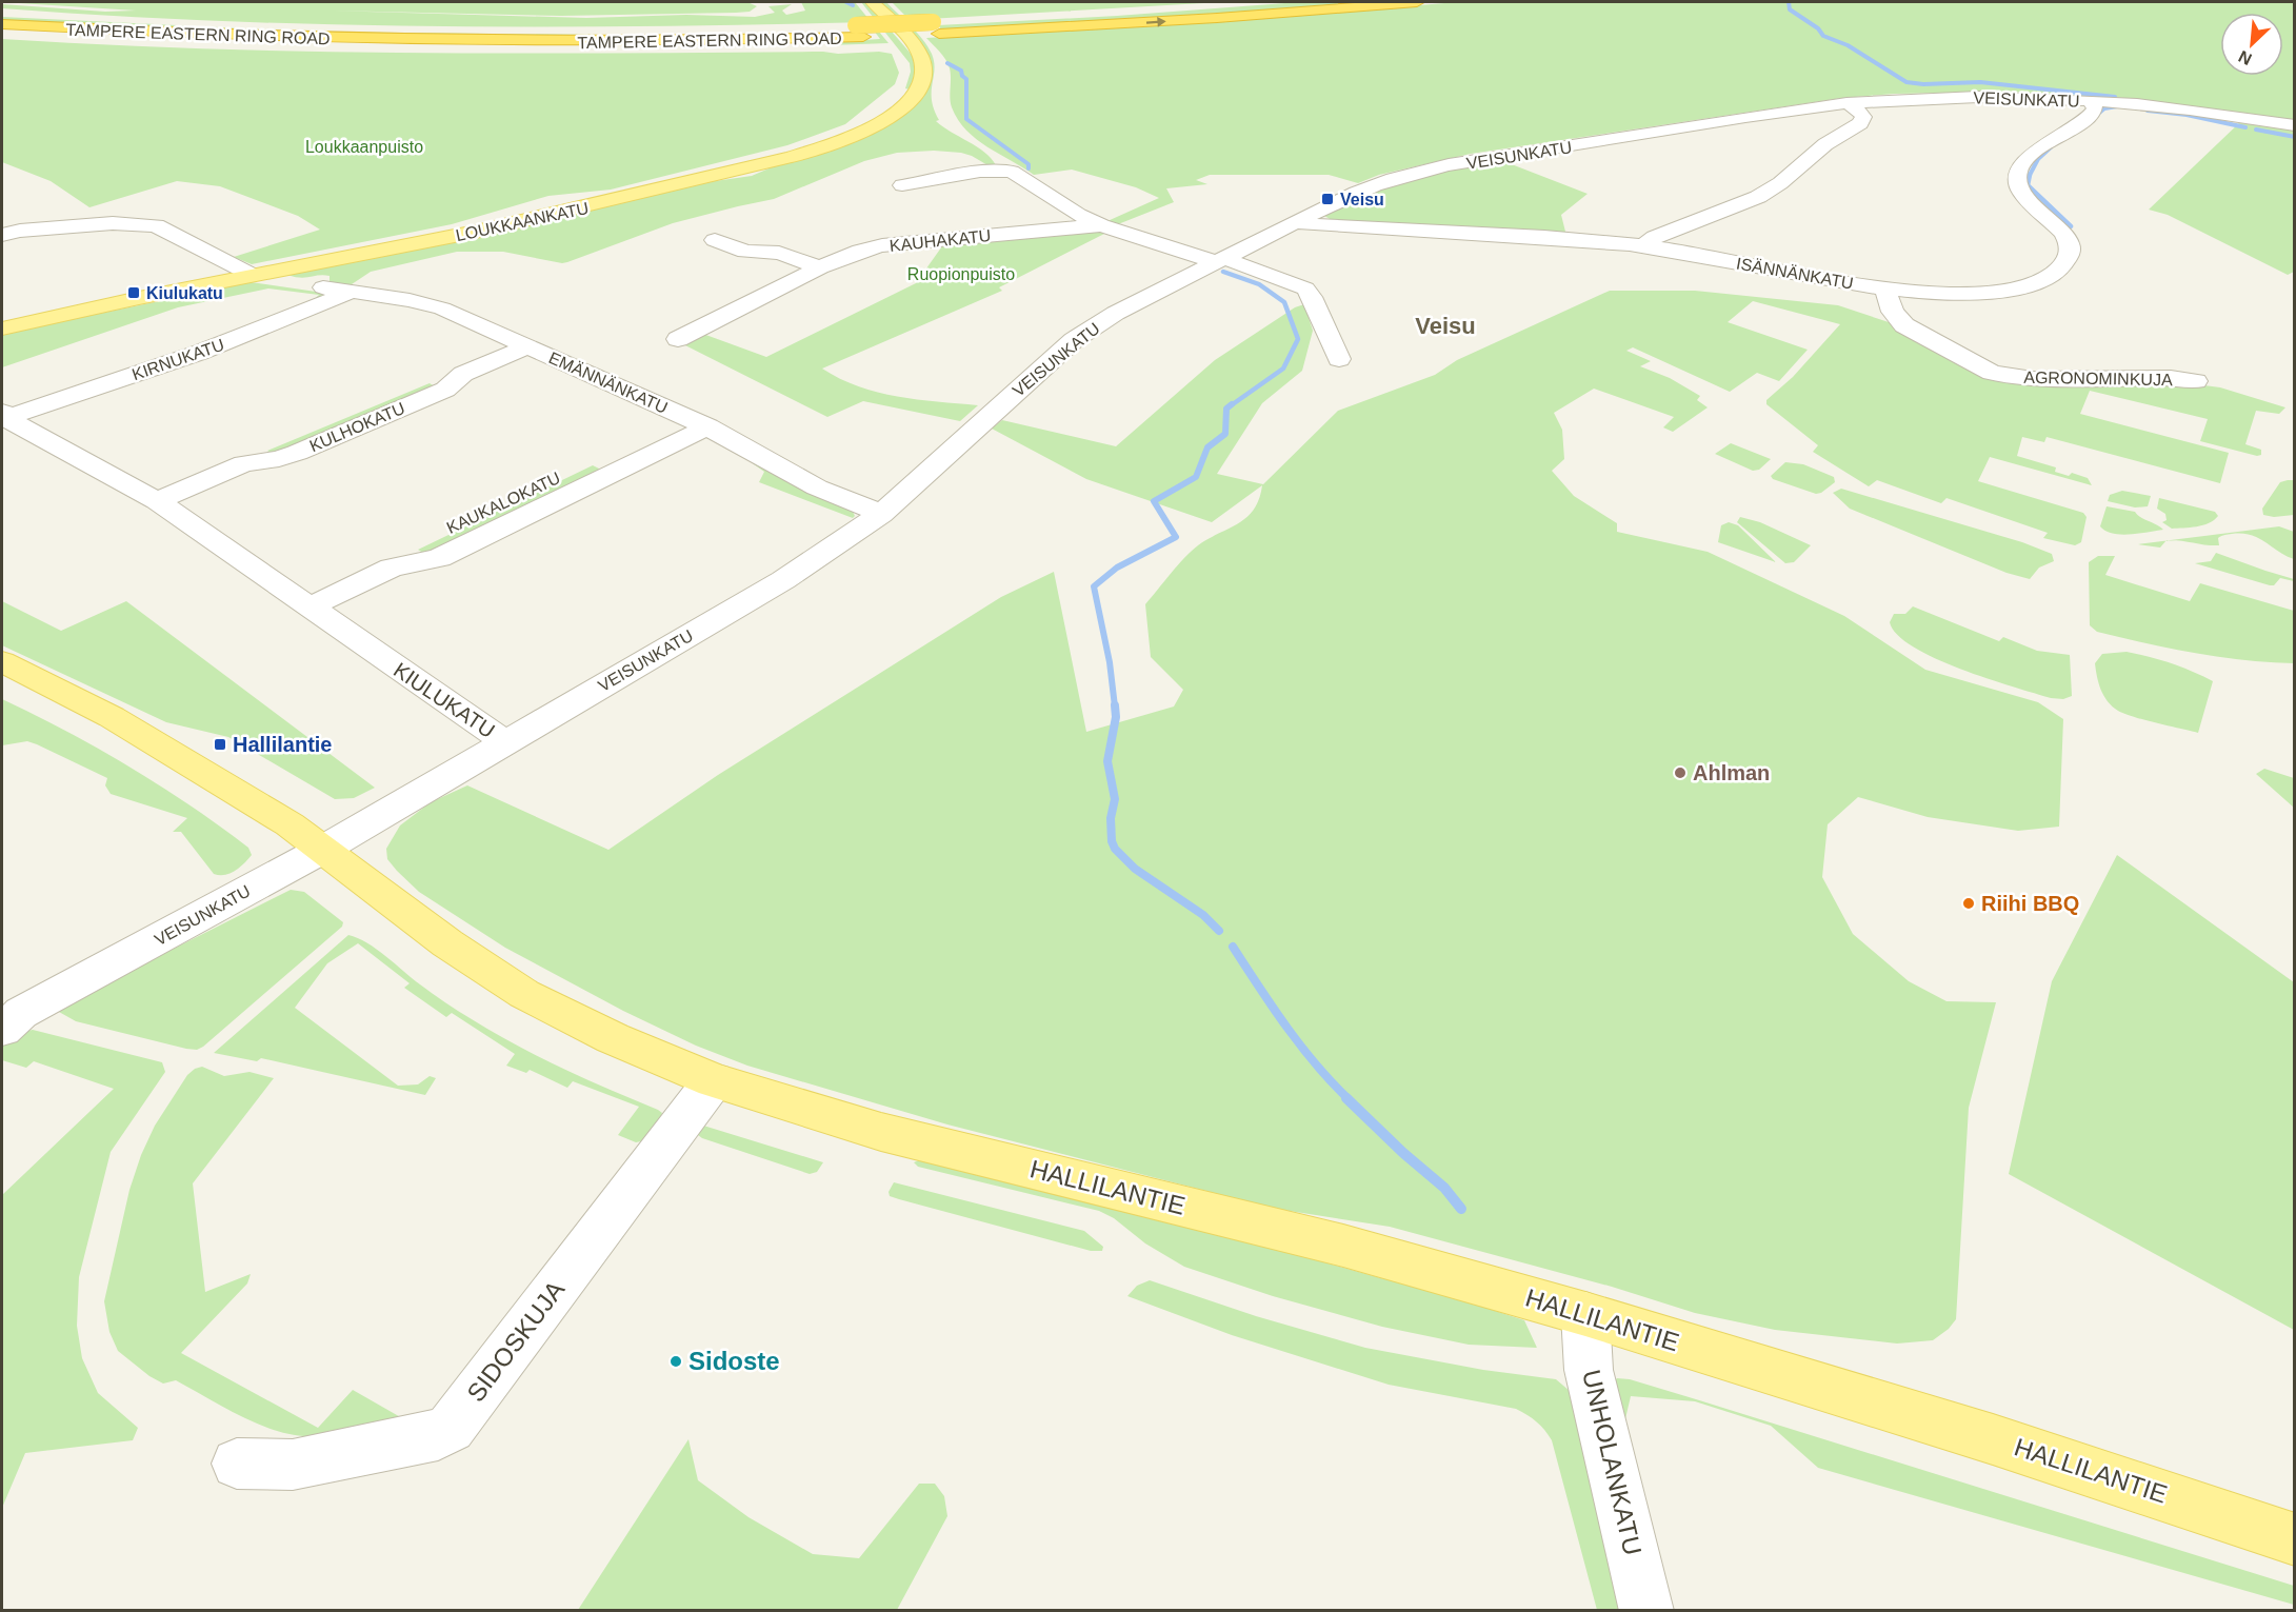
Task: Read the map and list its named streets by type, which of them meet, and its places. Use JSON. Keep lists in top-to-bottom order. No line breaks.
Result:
{"streets":{"highway":["TAMPERE EASTERN RING ROAD"],"main road":["LOUKKAANKATU","HALLILANTIE"],"street":["VEISUNKATU","KAUHAKATU","ISÄNNÄNKATU","KIRNUKATU","AGRONOMINKUJA","EMÄNNÄNKATU","KULHOKATU","KAUKALOKATU","KIULUKATU","SIDOSKUJA","UNHOLANKATU"]},"crossings":[["VEISUNKATU","KAUHAKATU"],["VEISUNKATU","ISÄNNÄNKATU"],["VEISUNKATU","EMÄNNÄNKATU"],["VEISUNKATU","KIULUKATU"],["VEISUNKATU","HALLILANTIE"],["ISÄNNÄNKATU","AGRONOMINKUJA"],["KIRNUKATU","EMÄNNÄNKATU"],["KIRNUKATU","KIULUKATU"],["EMÄNNÄNKATU","KULHOKATU"],["EMÄNNÄNKATU","KAUKALOKATU"],["KULHOKATU","KIULUKATU"],["KAUKALOKATU","KIULUKATU"],["HALLILANTIE","SIDOSKUJA"],["HALLILANTIE","UNHOLANKATU"]],"districts":["Veisu"],"parks":["Loukkaanpuisto","Ruopionpuisto"],"places":{"transit":["Veisu","Kiulukatu","Hallilantie"],"other":["Ahlman","Riihi BBQ","Sidoste"]},"north":"bottom left"}
